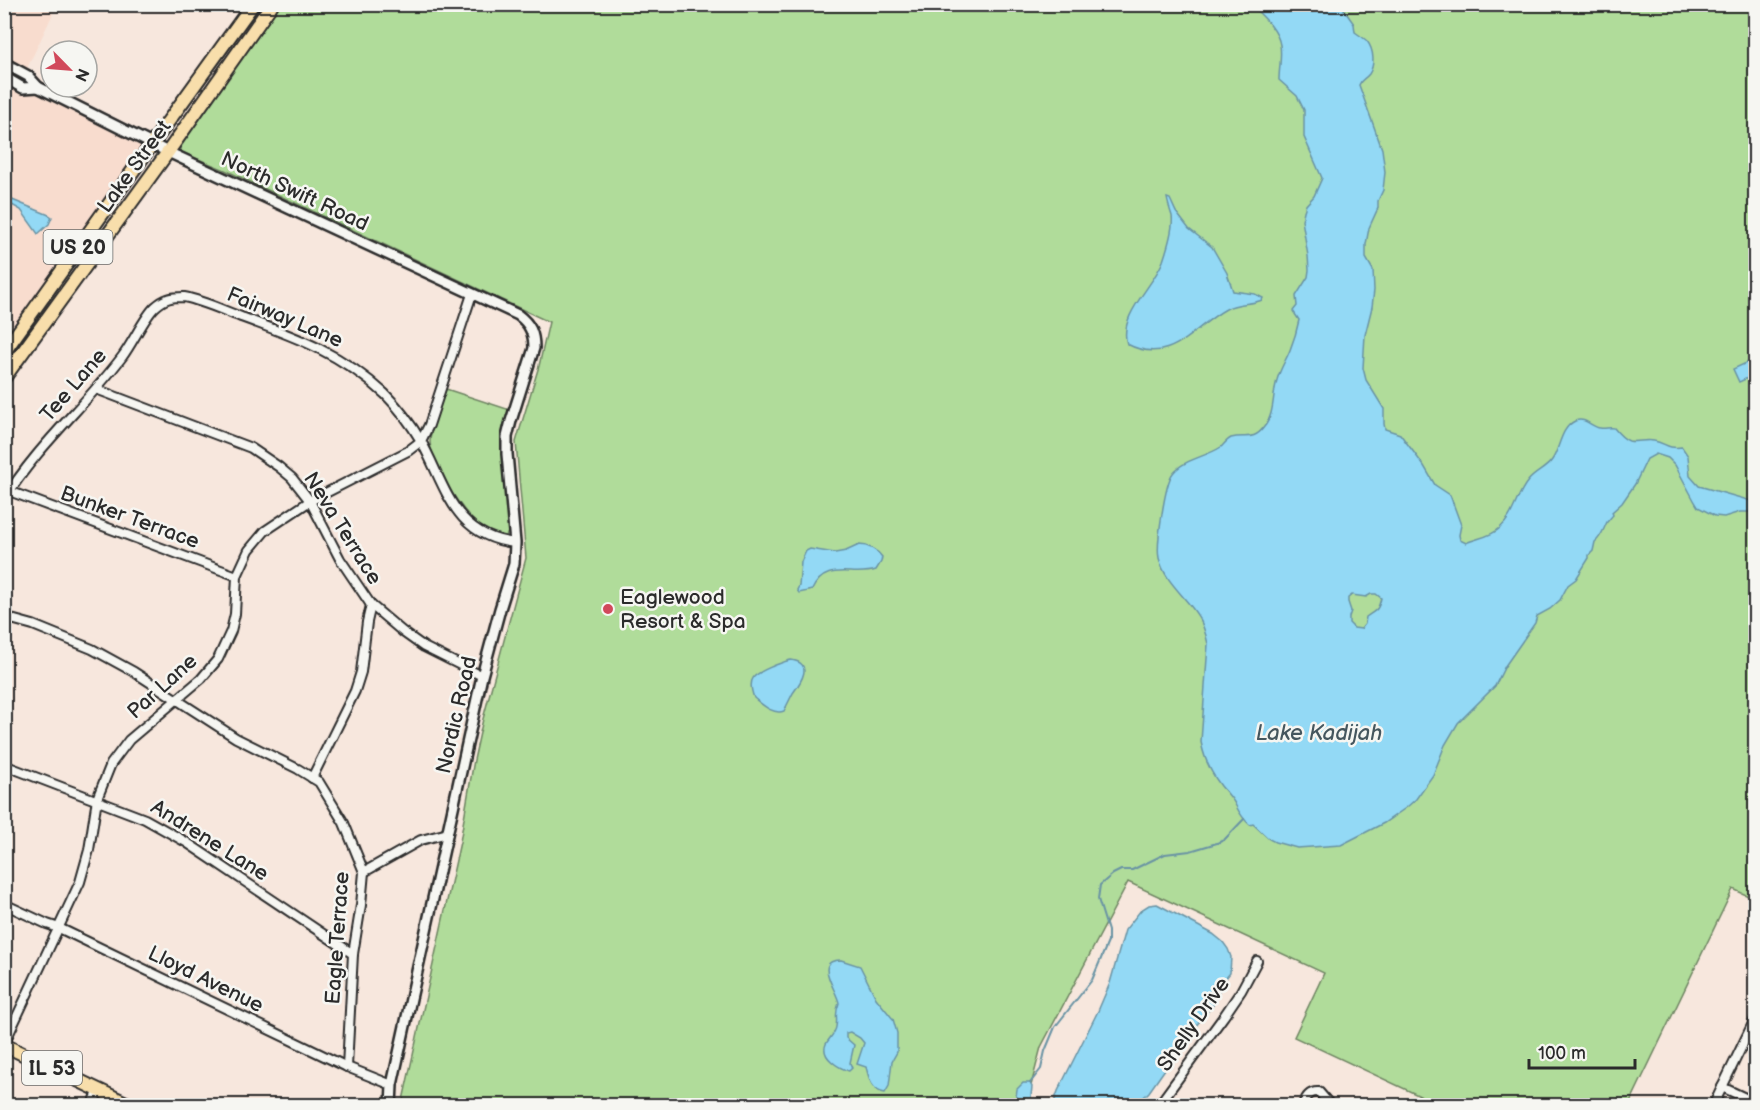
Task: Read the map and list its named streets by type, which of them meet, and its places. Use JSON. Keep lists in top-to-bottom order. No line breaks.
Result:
{"streets":{"main road":["Lake Street","US 20","IL 53"],"street":["North Swift Road","Fairway Lane","Tee Lane","Bunker Terrace","Neva Terrace","Par Lane","Nordic Road","Andrene Lane","Eagle Terrace","Lloyd Avenue","Shelly Drive"]},"crossings":[["Lake Street","North Swift Road"],["North Swift Road","Nordic Road"],["Fairway Lane","Tee Lane"],["Fairway Lane","Par Lane"],["Fairway Lane","Nordic Road"],["Tee Lane","Bunker Terrace"],["Tee Lane","Neva Terrace"],["Bunker Terrace","Par Lane"],["Neva Terrace","Par Lane"],["Neva Terrace","Nordic Road"],["Par Lane","Andrene Lane"],["Par Lane","Eagle Terrace"],["Par Lane","Lloyd Avenue"],["Par Lane","IL 53"],["Nordic Road","Lloyd Avenue"],["Andrene Lane","Eagle Terrace"],["Eagle Terrace","Lloyd Avenue"]],"water":["Lake Kadijah"],"places":["Eaglewood Resort & Spa"],"scale_bar":"100 m","north":"bottom right"}
